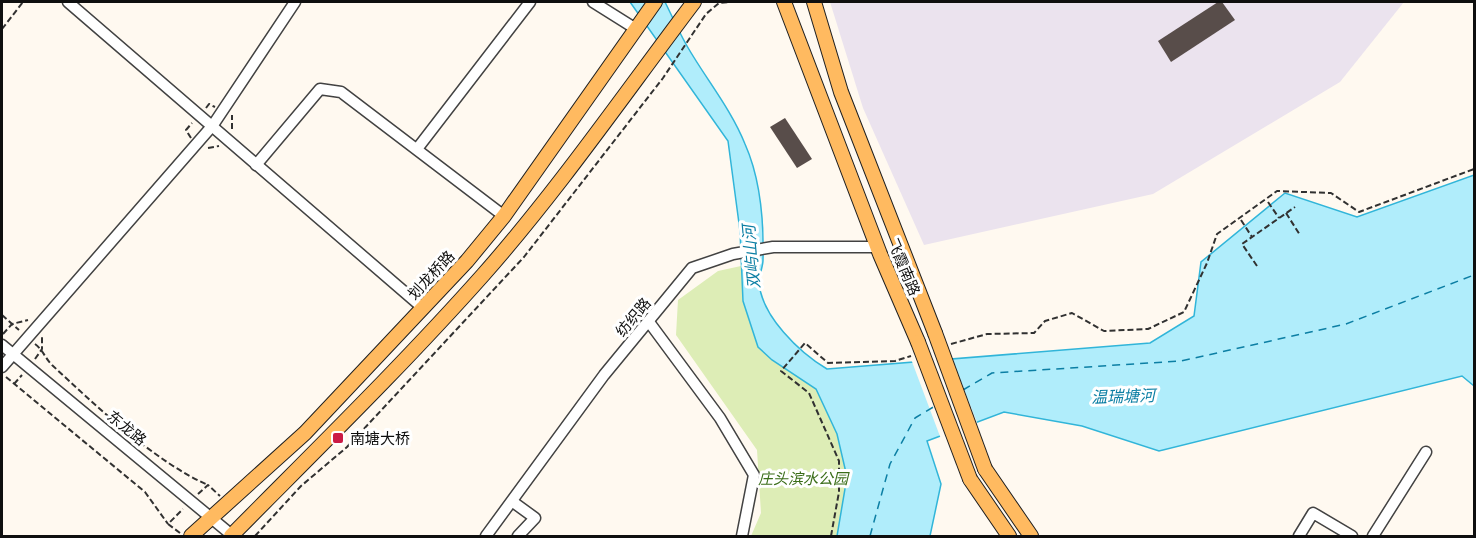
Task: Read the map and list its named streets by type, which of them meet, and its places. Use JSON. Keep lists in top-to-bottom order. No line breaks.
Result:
{"streets":{"main road":["飞霞南路","划龙桥路"],"street":["纺织路","东龙路"]},"crossings":[["飞霞南路","纺织路"],["划龙桥路","东龙路"]],"water":["双屿山河","温瑞塘河"],"parks":["庄头滨水公园"],"places":{"transit":["南塘大桥"]}}
